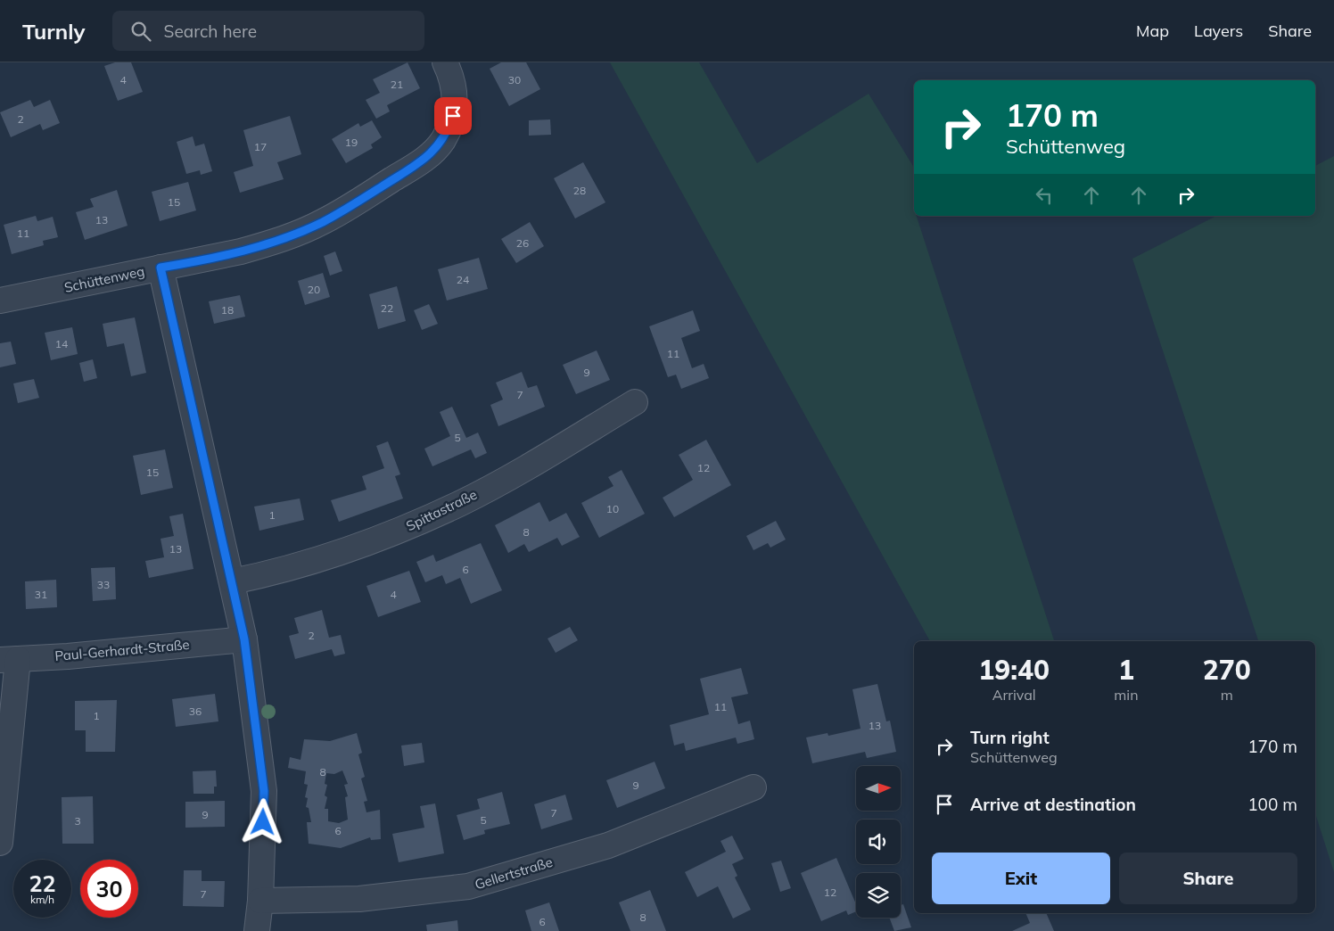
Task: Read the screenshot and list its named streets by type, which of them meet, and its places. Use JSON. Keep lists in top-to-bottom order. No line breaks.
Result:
{"streets":{"street":["Schüttenweg","Spittastraße","Paul-Gerhardt-Straße","Gellertstraße"]},"house_numbers":["4","30","21","2","19","17","28","15","13","11","26","24","20","22","18","14","11","9","7","5","12","15","10","1","8","13","6","33","31","4","2","11","36","1","13","8","9","7","9","5","3","6","12","7","8","6"],"north":"right","page":{"header":"Turnly","search":"Search here","nav":["Map","Layers","Share"],"turn":["170 m","Schüttenweg"],"eta":["19:40","Arrival","1","min","270","m"],"list":[{"name":"Turn right","note":"Schüttenweg","value":"170 m"},{"name":"Arrive at destination","value":"100 m"}],"buttons":["Exit","Share"],"speed":"22 km/h","limit":"30"}}
